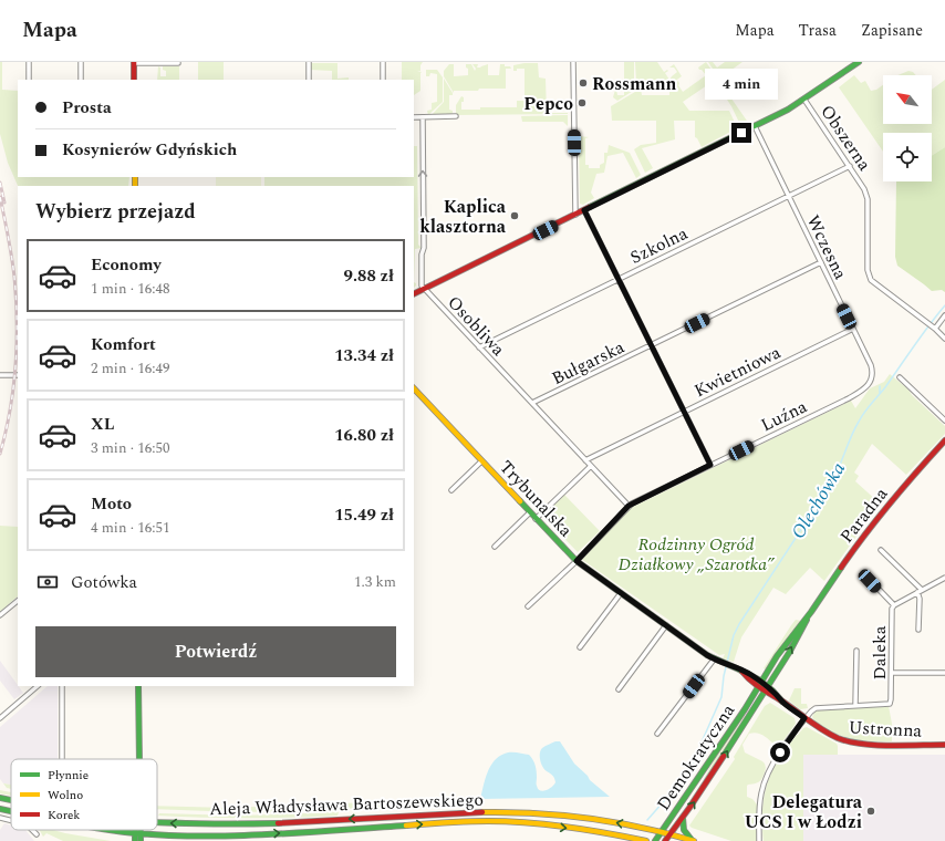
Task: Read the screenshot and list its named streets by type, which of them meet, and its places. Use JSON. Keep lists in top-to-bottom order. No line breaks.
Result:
{"streets":{"street":["Obszerna","Szkolna","Wczesna","Osobliwa","Bułgarska","Kwietniowa","Luźna","Trybunalska","Paradna","Daleka","Ustronna","Demokratyczna","Aleja Władysława Bartoszewskiego"]},"crossings":[["Obszerna","Szkolna"],["Szkolna","Wczesna"],["Szkolna","Osobliwa"],["Wczesna","Bułgarska"],["Wczesna","Kwietniowa"],["Wczesna","Luźna"],["Osobliwa","Bułgarska"],["Osobliwa","Kwietniowa"],["Osobliwa","Luźna"],["Luźna","Trybunalska"],["Trybunalska","Paradna"],["Trybunalska","Ustronna"],["Trybunalska","Demokratyczna"],["Paradna","Ustronna"],["Paradna","Demokratyczna"],["Ustronna","Demokratyczna"],["Demokratyczna","Aleja Władysława Bartoszewskiego"]],"one_way":["Osobliwa"],"water":["Olechówka"],"parks":["Rodzinny Ogród Działkowy „Szarotka”"],"places":["Rossmann","Pepco","Kaplica klasztorna","Delegatura UCS I w Łodzi"],"legend":["Płynnie","Wolno","Korek"],"north":"top left","page":{"header":"Mapa","nav":["Mapa","Trasa","Zapisane"],"bubble":"4 min","banner":["Prosta","Kosynierów Gdyńskich"],"heading":"Wybierz przejazd","list":[{"name":"Economy","note":"1 min · 16:48","value":"9.88 zł"},{"name":"Komfort","note":"2 min · 16:49","value":"13.34 zł"},{"name":"XL","note":"3 min · 16:50","value":"16.80 zł"},{"name":"Moto","note":"4 min · 16:51","value":"15.49 zł"}],"pay":["Gotówka","1.3 km"],"buttons":"Potwierdź"}}
